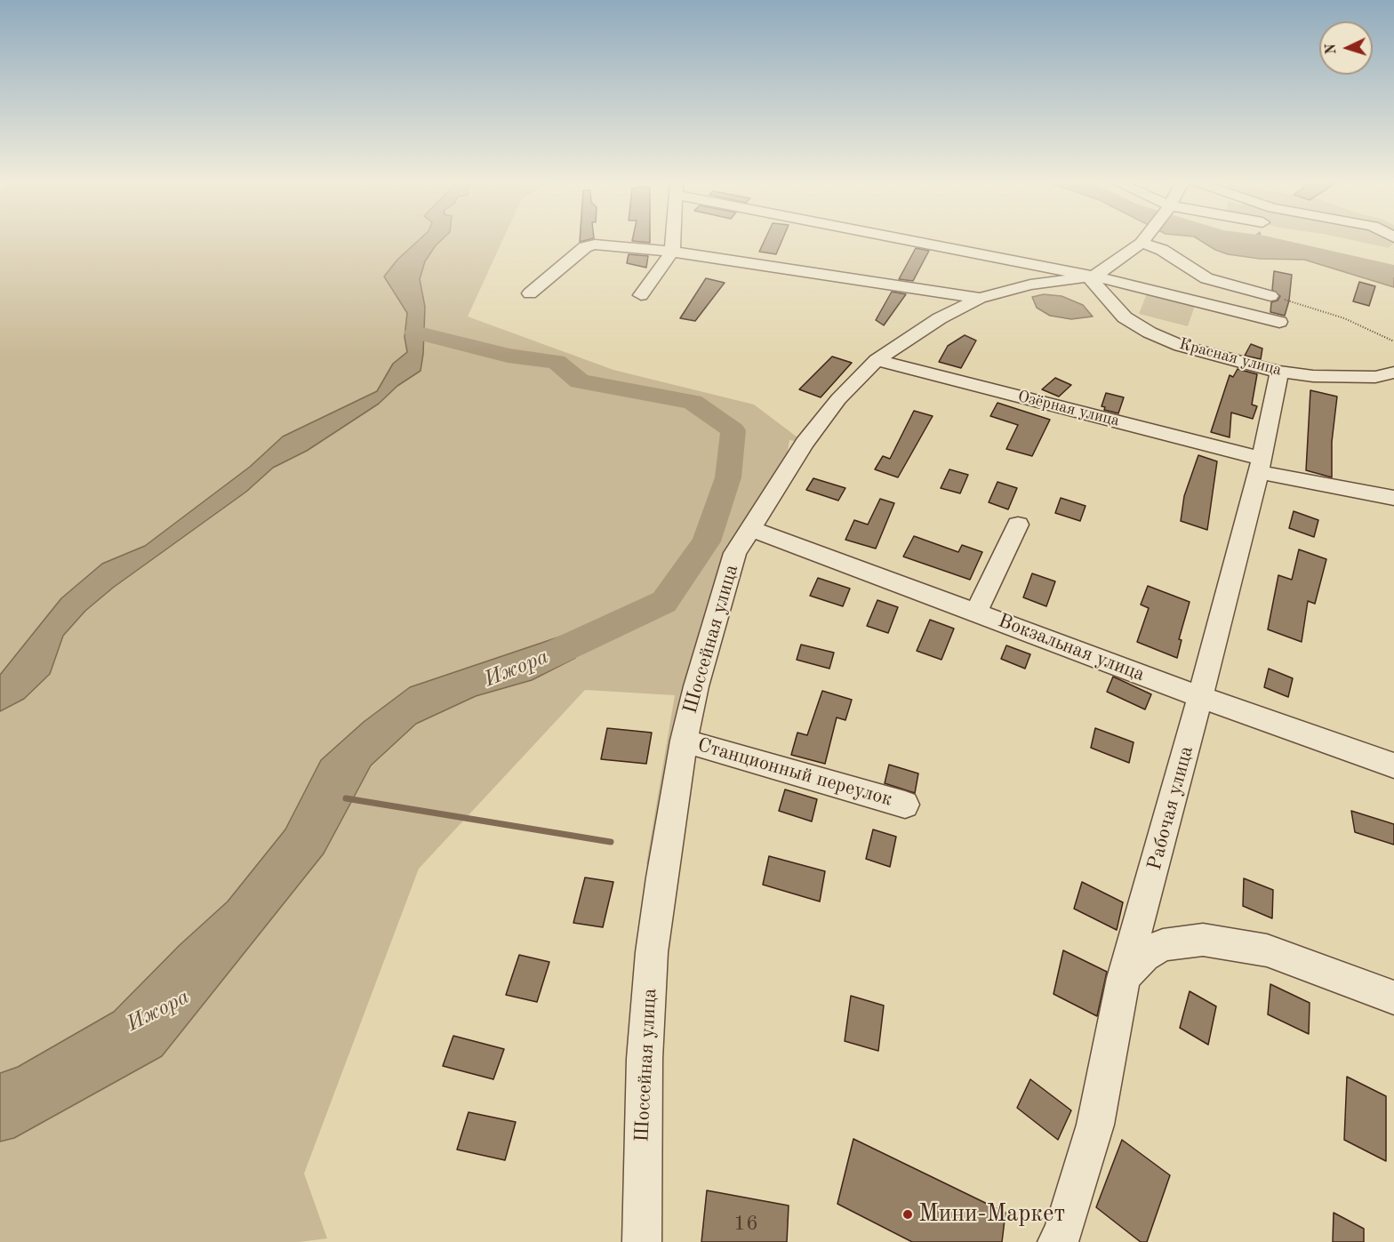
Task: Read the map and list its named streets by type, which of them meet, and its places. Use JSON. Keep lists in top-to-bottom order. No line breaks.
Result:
{"streets":{"street":["Красная улица","Озёрная улица","Шоссейная улица","Вокзальная улица","Станционный переулок","Рабочая улица"]},"crossings":[["Красная улица","Шоссейная улица"],["Красная улица","Рабочая улица"],["Озёрная улица","Шоссейная улица"],["Озёрная улица","Рабочая улица"],["Шоссейная улица","Вокзальная улица"],["Шоссейная улица","Станционный переулок"],["Вокзальная улица","Рабочая улица"]],"water":["Ижора"],"places":["Мини-Маркет"],"house_numbers":["16"],"north":"left"}
